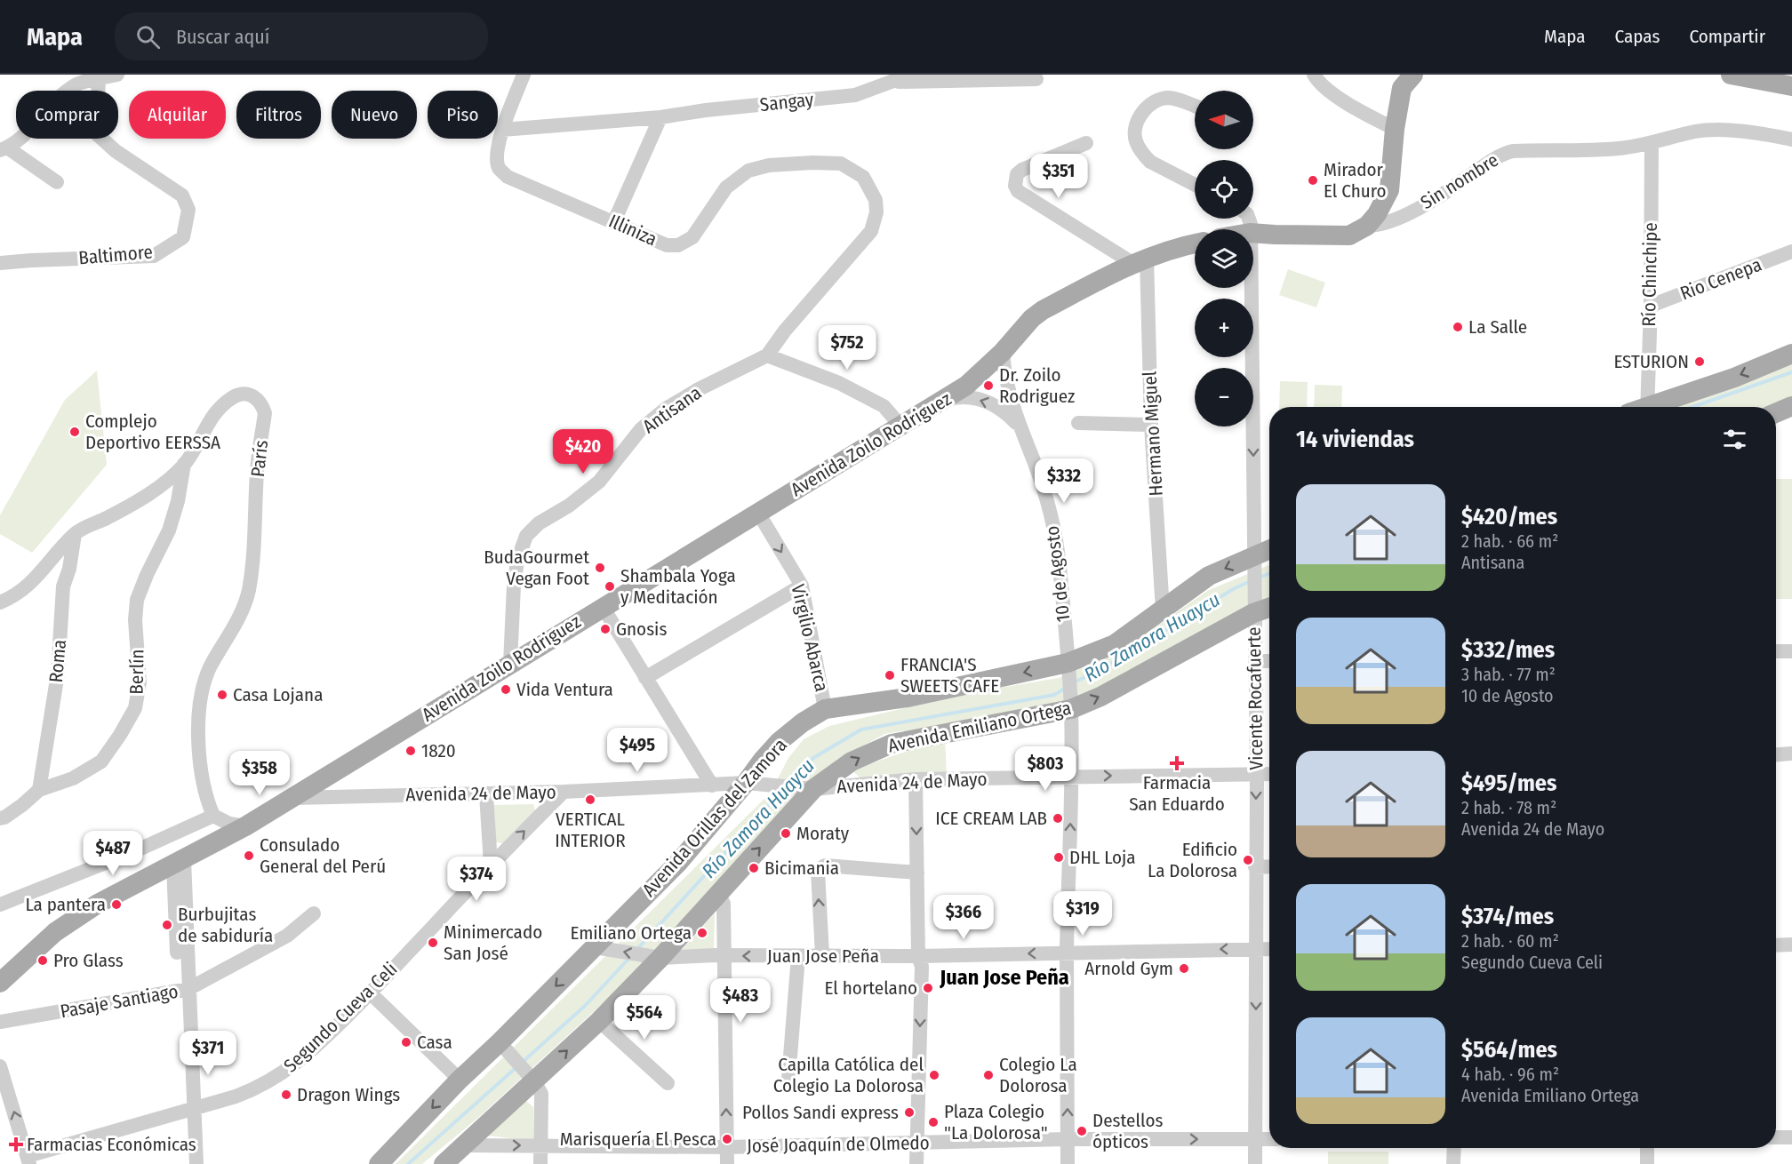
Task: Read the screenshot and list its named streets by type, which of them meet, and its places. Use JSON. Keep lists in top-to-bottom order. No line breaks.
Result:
{"streets":{"main road":["Avenida Zoilo Rodriguez","Avenida Emiliano Ortega","Avenida Orillas del Zamora"],"street":["Sangay","Sin nombre","Illiniza","Baltimore","Río Chinchipe","Rio Cenepa","Antisana","Hermano Miguel","París","10 de Agosto","Virgilio Abarca","Roma","Berlín","Vicente Rocafuerte","Avenida 24 de Mayo","Juan Jose Peña","Pasaje Santiago","Segundo Cueva Celi","José Joaquín de Olmedo"]},"crossings":[["Sangay","Illiniza"],["Sin nombre","Río Chinchipe"],["Illiniza","Antisana"],["Río Chinchipe","Rio Cenepa"],["Antisana","Avenida Zoilo Rodriguez"],["Hermano Miguel","Avenida Zoilo Rodriguez"],["Hermano Miguel","Avenida Orillas del Zamora"],["Avenida Zoilo Rodriguez","10 de Agosto"],["Avenida Zoilo Rodriguez","Virgilio Abarca"],["Avenida Zoilo Rodriguez","Avenida 24 de Mayo"],["París","Roma"],["París","Berlín"],["10 de Agosto","Avenida Emiliano Ortega"],["10 de Agosto","Avenida Orillas del Zamora"],["Virgilio Abarca","Avenida Orillas del Zamora"],["Roma","Berlín"],["Vicente Rocafuerte","Avenida Emiliano Ortega"],["Vicente Rocafuerte","Avenida 24 de Mayo"],["Vicente Rocafuerte","Avenida Orillas del Zamora"],["Vicente Rocafuerte","Juan Jose Peña"],["Vicente Rocafuerte","José Joaquín de Olmedo"],["Avenida Emiliano Ortega","Avenida 24 de Mayo"],["Avenida Emiliano Ortega","Juan Jose Peña"],["Avenida Emiliano Ortega","José Joaquín de Olmedo"],["Avenida 24 de Mayo","Avenida Orillas del Zamora"],["Avenida 24 de Mayo","Segundo Cueva Celi"],["Avenida Orillas del Zamora","Juan Jose Peña"]],"one_way":["Virgilio Abarca","Vicente Rocafuerte","Avenida Emiliano Ortega","Avenida Orillas del Zamora","Juan Jose Peña"],"districts":["Juan Jose Peña"],"water":["Río Zamora Huaycu"],"places":{"other":["Mirador El Churo","La Salle","ESTURION","Dr. Zoilo Rodriguez","Complejo Deportivo EERSSA","BudaGourmet Vegan Foot","Shambala Yoga y Meditación","Gnosis","FRANCIA'S SWEETS CAFE","Vida Ventura","Casa Lojana","1820","VERTICAL INTERIOR","ICE CREAM LAB","Moraty","Consulado General del Perú","DHL Loja","Edificio La Dolorosa","Bicimania","La pantera","Burbujitas de sabiduría","Emiliano Ortega","Minimercado San José","Pro Glass","Arnold Gym","El hortelano","Casa","Capilla Católica del Colegio La Dolorosa","Colegio La Dolorosa","Dragon Wings","Pollos Sandi express","Plaza Colegio \"La Dolorosa\"","Destellos ópticos","Marisquería El Pesca"],"health":["Farmacia San Eduardo","Farmacias Económicas"]},"north":"left","page":{"header":"Mapa","search":"Buscar aquí","nav":["Mapa","Capas","Compartir"],"map_buttons":["+","−"],"chip":["Comprar","Alquilar","Filtros","Nuevo","Piso"],"price":["$351","$752","$420","$332","$495","$803","$358","$487","$374","$319","$366","$483","$564","$371"],"heading":"14 viviendas","list":[{"name":"$420/mes","note":"2 hab. · 66 m² · Antisana"},{"name":"$332/mes","note":"3 hab. · 77 m² · 10 de Agosto"},{"name":"$495/mes","note":"2 hab. · 78 m² · Avenida 24 de Mayo"},{"name":"$374/mes","note":"2 hab. · 60 m² · Segundo Cueva Celi"},{"name":"$564/mes","note":"4 hab. · 96 m² · Avenida Emiliano Ortega"}]}}
